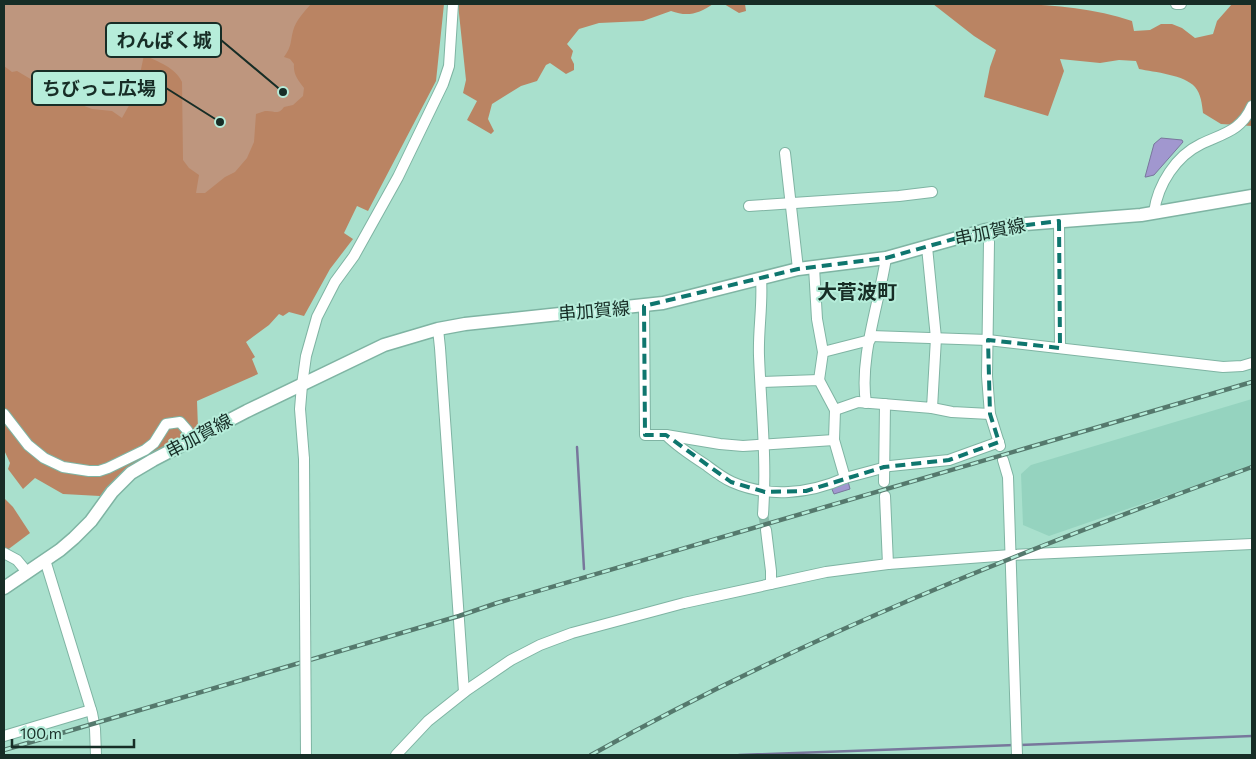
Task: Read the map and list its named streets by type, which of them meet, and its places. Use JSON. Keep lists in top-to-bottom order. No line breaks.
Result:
{"streets":{"main road":["串加賀線"]},"districts":["大菅波町"],"places":["わんぱく城","ちびっこ広場"],"scale_bar":"100 m"}
